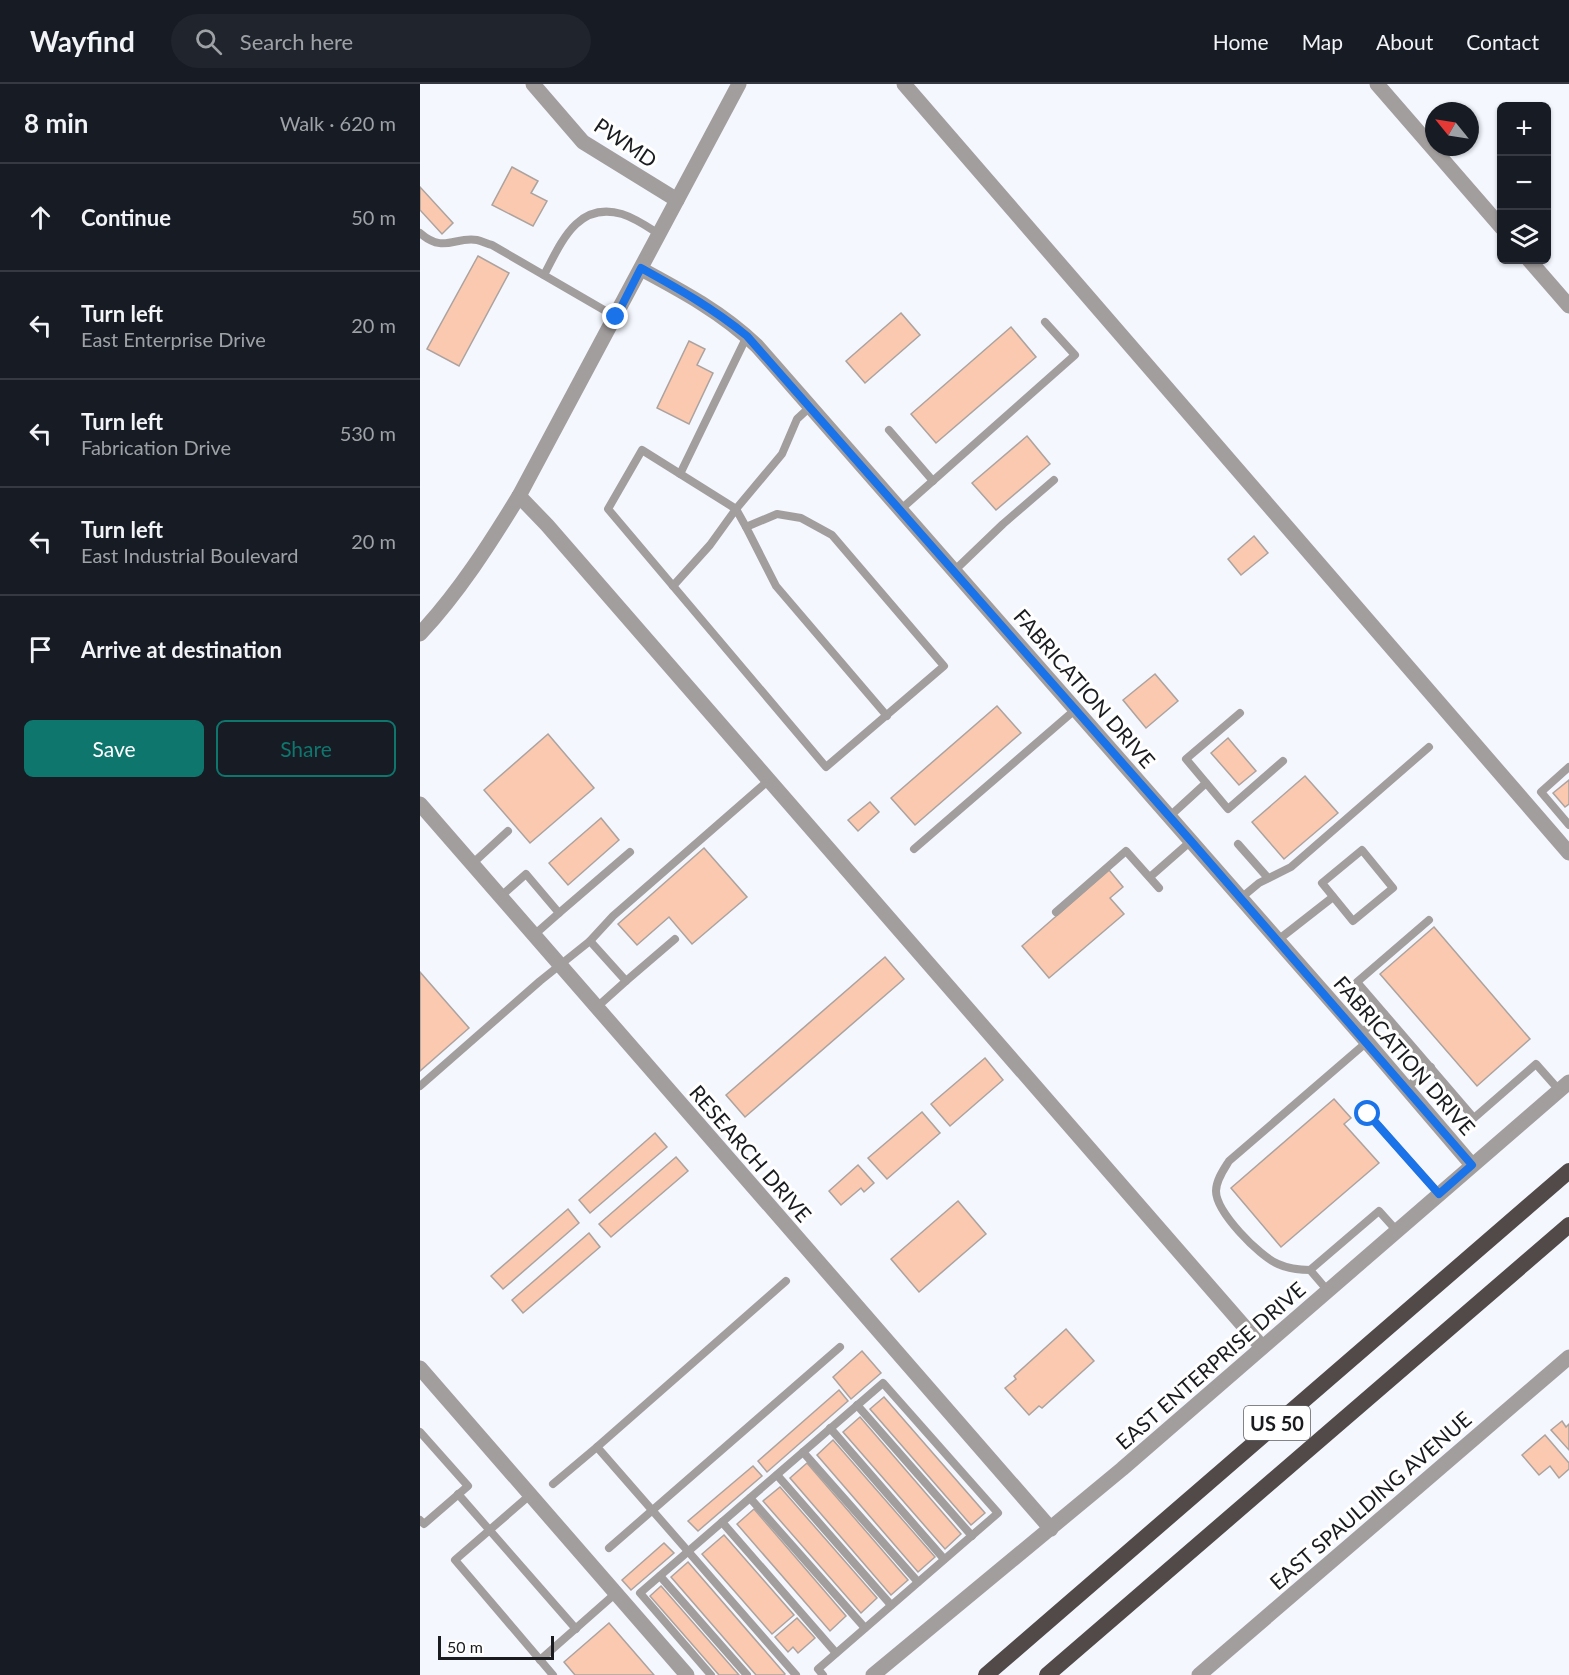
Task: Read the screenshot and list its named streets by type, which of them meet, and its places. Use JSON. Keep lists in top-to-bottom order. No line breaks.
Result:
{"streets":{"highway":["US 50"],"street":["PWMD","FABRICATION DRIVE","RESEARCH DRIVE","EAST ENTERPRISE DRIVE","EAST SPAULDING AVENUE"]},"crossings":[["FABRICATION DRIVE","EAST ENTERPRISE DRIVE"],["RESEARCH DRIVE","EAST ENTERPRISE DRIVE"]],"scale_bar":"50 m","north":"top left","page":{"header":"Wayfind","search":"Search here","nav":["Home","Map","About","Contact"],"heading":["8 min","Walk · 620 m"],"map_buttons":["+","−"],"list":[["Continue","50 m"],["Turn left","East Enterprise Drive","20 m"],["Turn left","Fabrication Drive","530 m"],["Turn left","East Industrial Boulevard","20 m"],"Arrive at destination"],"buttons":["Save","Share"],"scale":"50 m"}}
